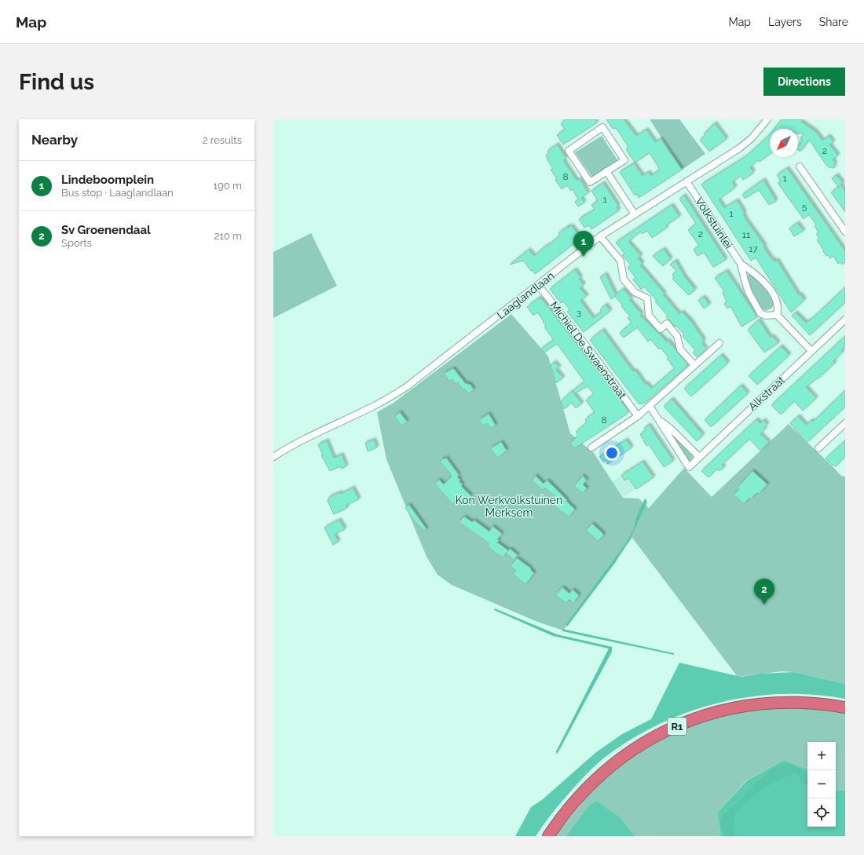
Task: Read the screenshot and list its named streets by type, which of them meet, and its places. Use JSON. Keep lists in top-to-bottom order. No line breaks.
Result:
{"streets":{"highway":["R1"],"street":["Volkstuinlei","Laaglandlaan","Michiel De Swaenstraat","Alkstraat"]},"crossings":[["Volkstuinlei","Laaglandlaan"],["Laaglandlaan","Michiel De Swaenstraat"]],"parks":["Kon Werkvolkstuinen Merksem"],"house_numbers":["2","8","1","1","5","1","2","11","17","3","8"],"north":"bottom left","page":{"header":"Map","nav":["Map","Layers","Share"],"buttons":"Directions","title":"Find us","heading":["Nearby","2 results"],"list":[{"mark":"1","name":"Lindeboomplein","note":"Bus stop · Laaglandlaan","value":"190 m"},{"mark":"2","name":"Sv Groenendaal","note":"Sports","value":"210 m"}],"pins":["1","2"],"map_buttons":["+","−"]}}
